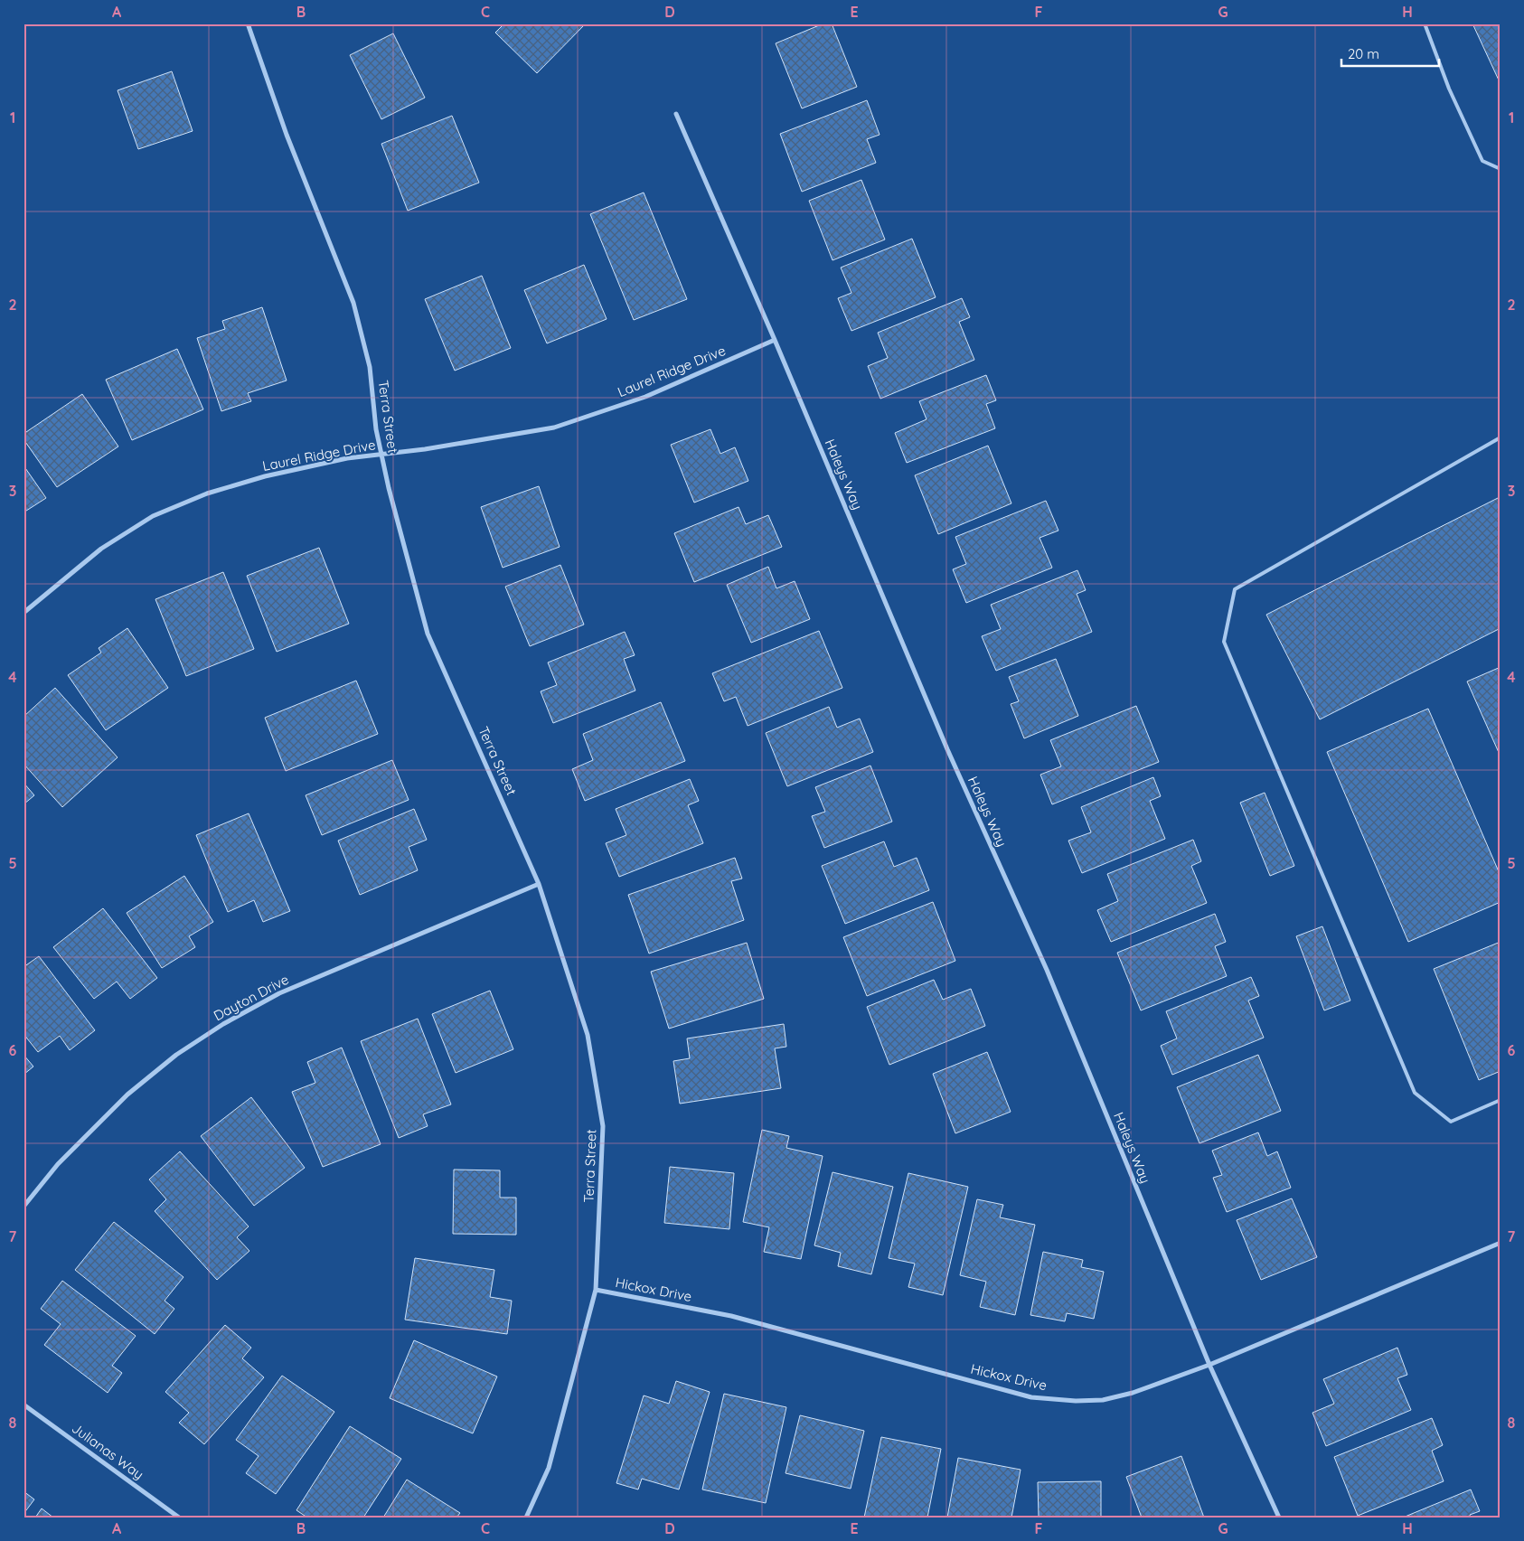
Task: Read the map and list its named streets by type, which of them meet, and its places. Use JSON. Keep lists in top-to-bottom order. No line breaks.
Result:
{"streets":{"street":["Laurel Ridge Drive","Terra Street","Haleys Way","Dayton Drive","Hickox Drive","Julianas Way"]},"crossings":[["Laurel Ridge Drive","Terra Street"],["Laurel Ridge Drive","Haleys Way"],["Terra Street","Dayton Drive"],["Terra Street","Hickox Drive"],["Haleys Way","Hickox Drive"]],"scale_bar":"20 m","grid":{"columns":["A","B","C","D","E","F","G","H"],"rows":["1","2","3","4","5","6","7","8"]}}
